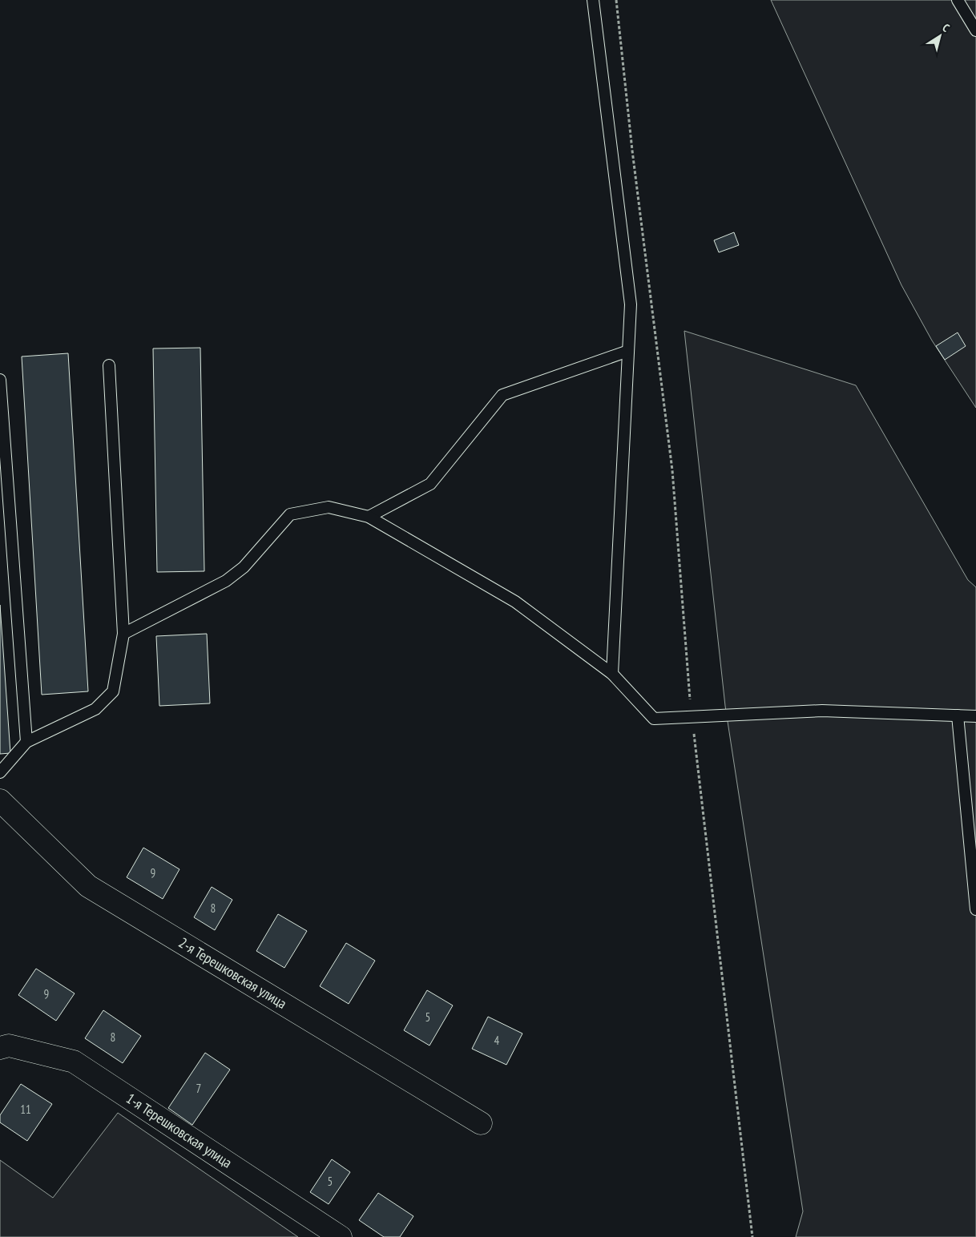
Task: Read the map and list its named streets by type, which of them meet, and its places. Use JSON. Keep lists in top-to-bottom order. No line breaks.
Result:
{"streets":{"street":["2-я Терешковская улица","1-я Терешковская улица"]},"house_numbers":["9","8","9","5","8","4","7","11","5"],"north":"top right"}
